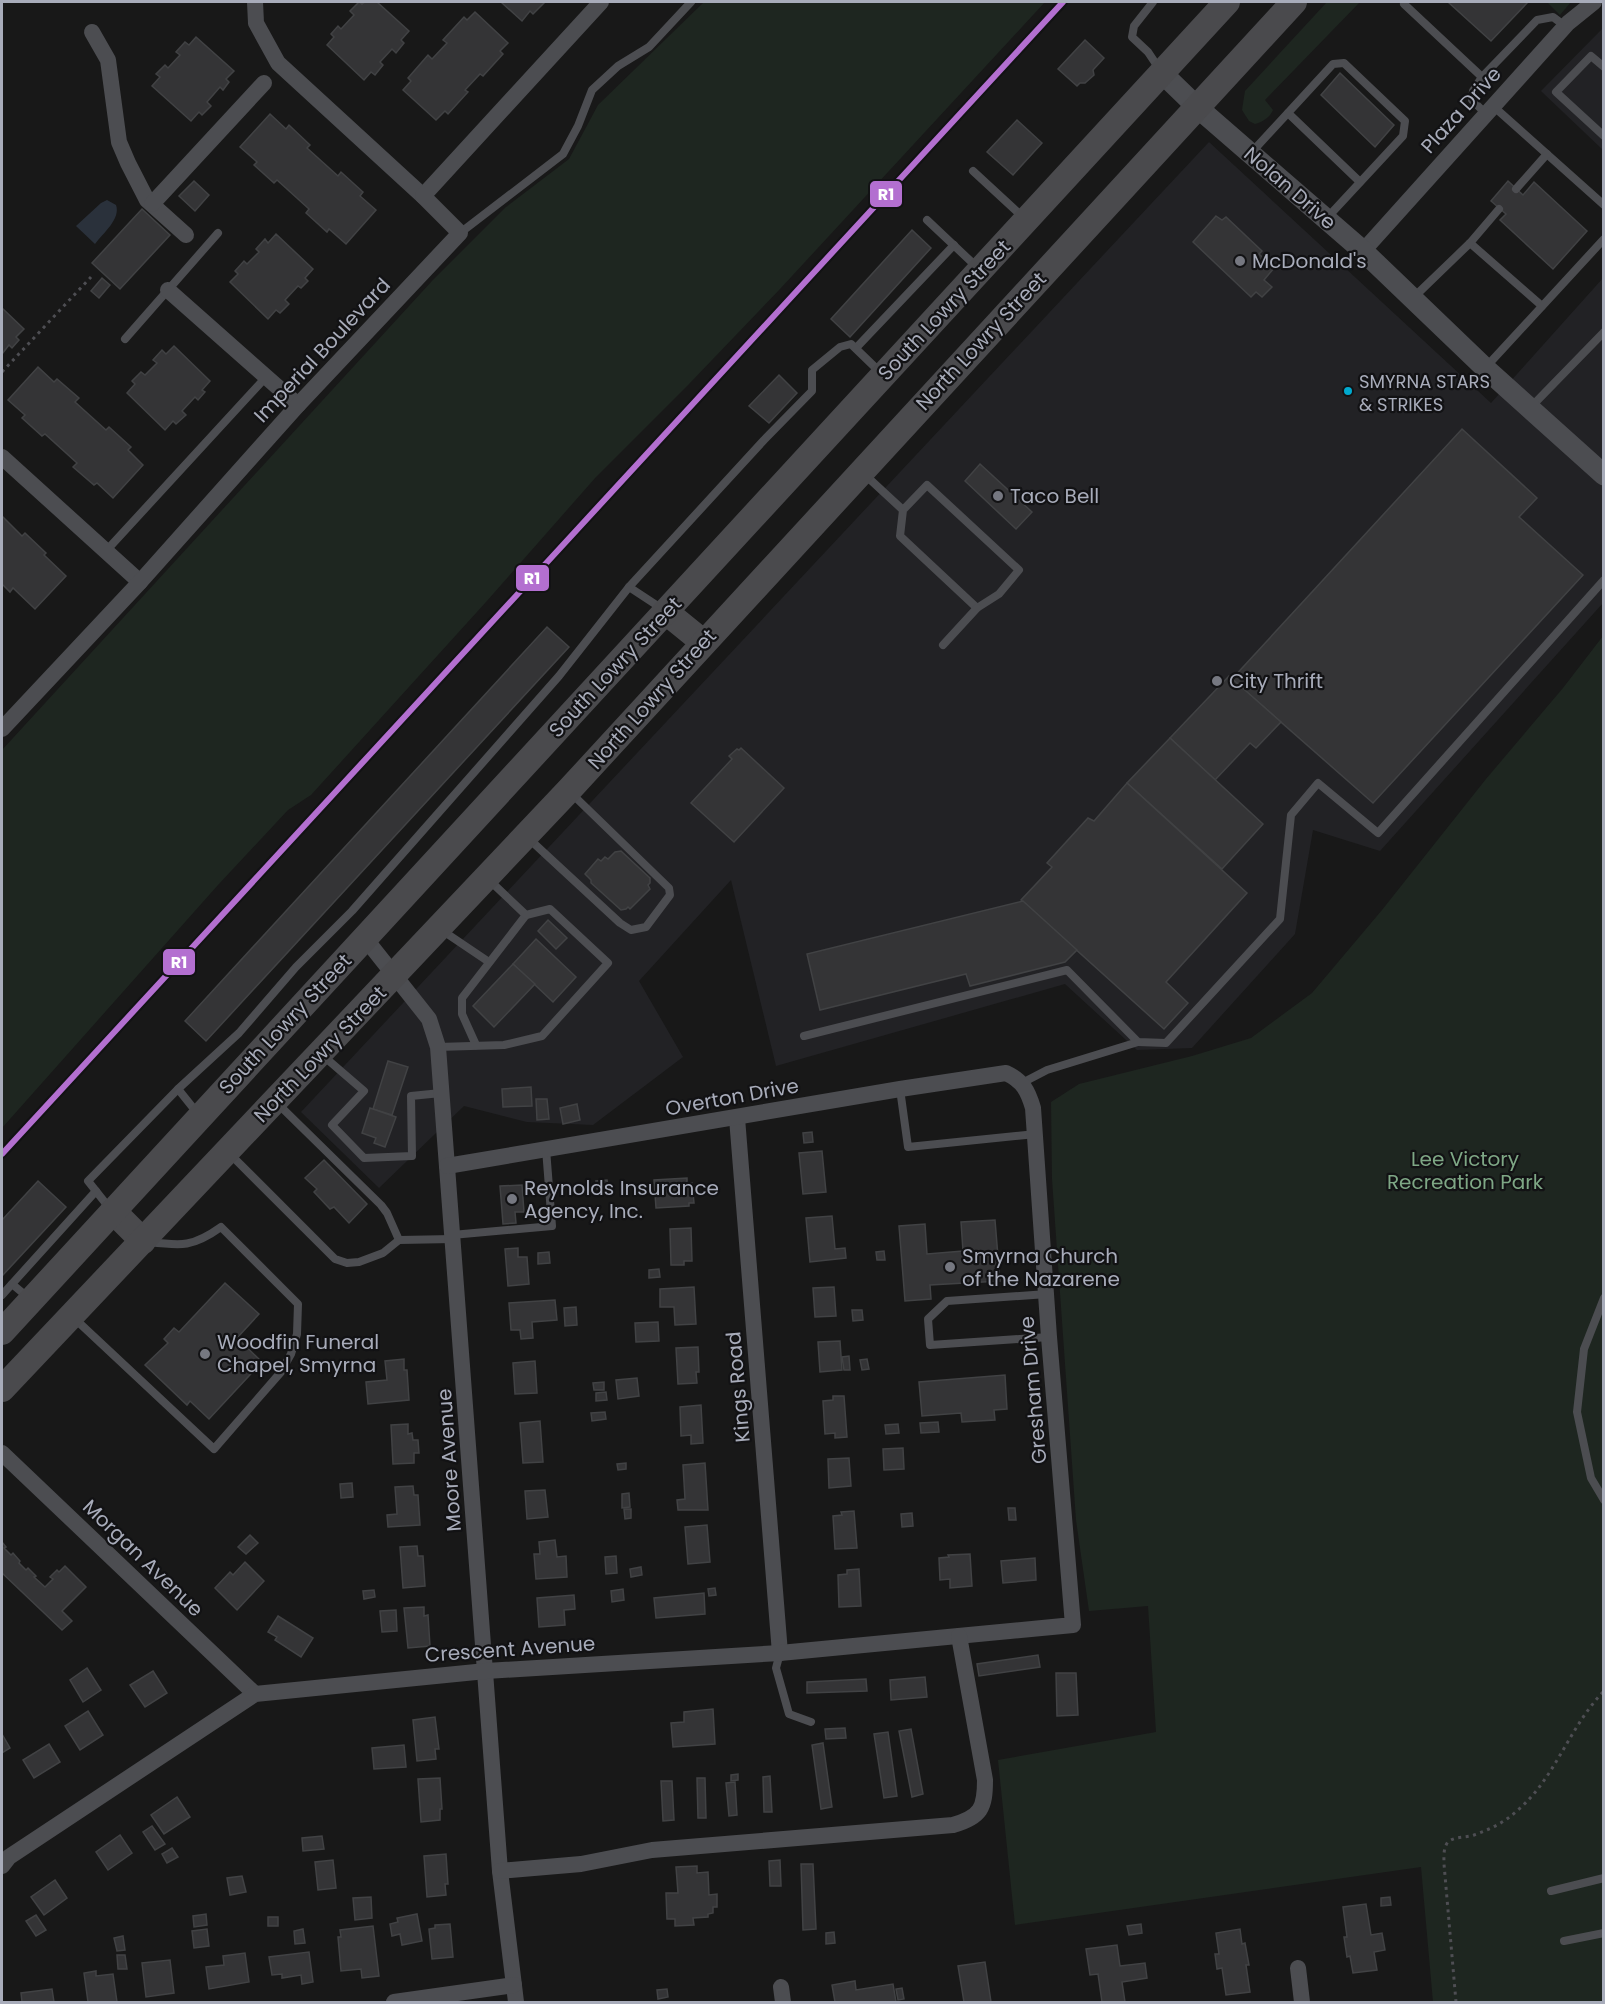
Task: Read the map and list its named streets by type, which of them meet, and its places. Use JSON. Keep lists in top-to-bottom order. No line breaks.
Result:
{"streets":{"main road":["South Lowry Street","North Lowry Street"],"street":["Plaza Drive","Nolan Drive","Imperial Boulevard","Overton Drive","Kings Road","Gresham Drive","Moore Avenue","Morgan Avenue","Crescent Avenue"]},"crossings":[["Plaza Drive","Nolan Drive"],["Nolan Drive","South Lowry Street"],["Nolan Drive","North Lowry Street"],["South Lowry Street","Moore Avenue"],["North Lowry Street","Moore Avenue"],["Overton Drive","Kings Road"],["Overton Drive","Gresham Drive"],["Overton Drive","Moore Avenue"],["Kings Road","Crescent Avenue"],["Gresham Drive","Crescent Avenue"],["Moore Avenue","Crescent Avenue"],["Morgan Avenue","Crescent Avenue"]],"parks":["Lee Victory Recreation Park"],"places":["McDonald's","SMYRNA STARS & STRIKES","Taco Bell","City Thrift","Reynolds Insurance Agency, Inc.","Smyrna Church of the Nazarene","Woodfin Funeral Chapel, Smyrna"],"lines":["transit line R1"]}
